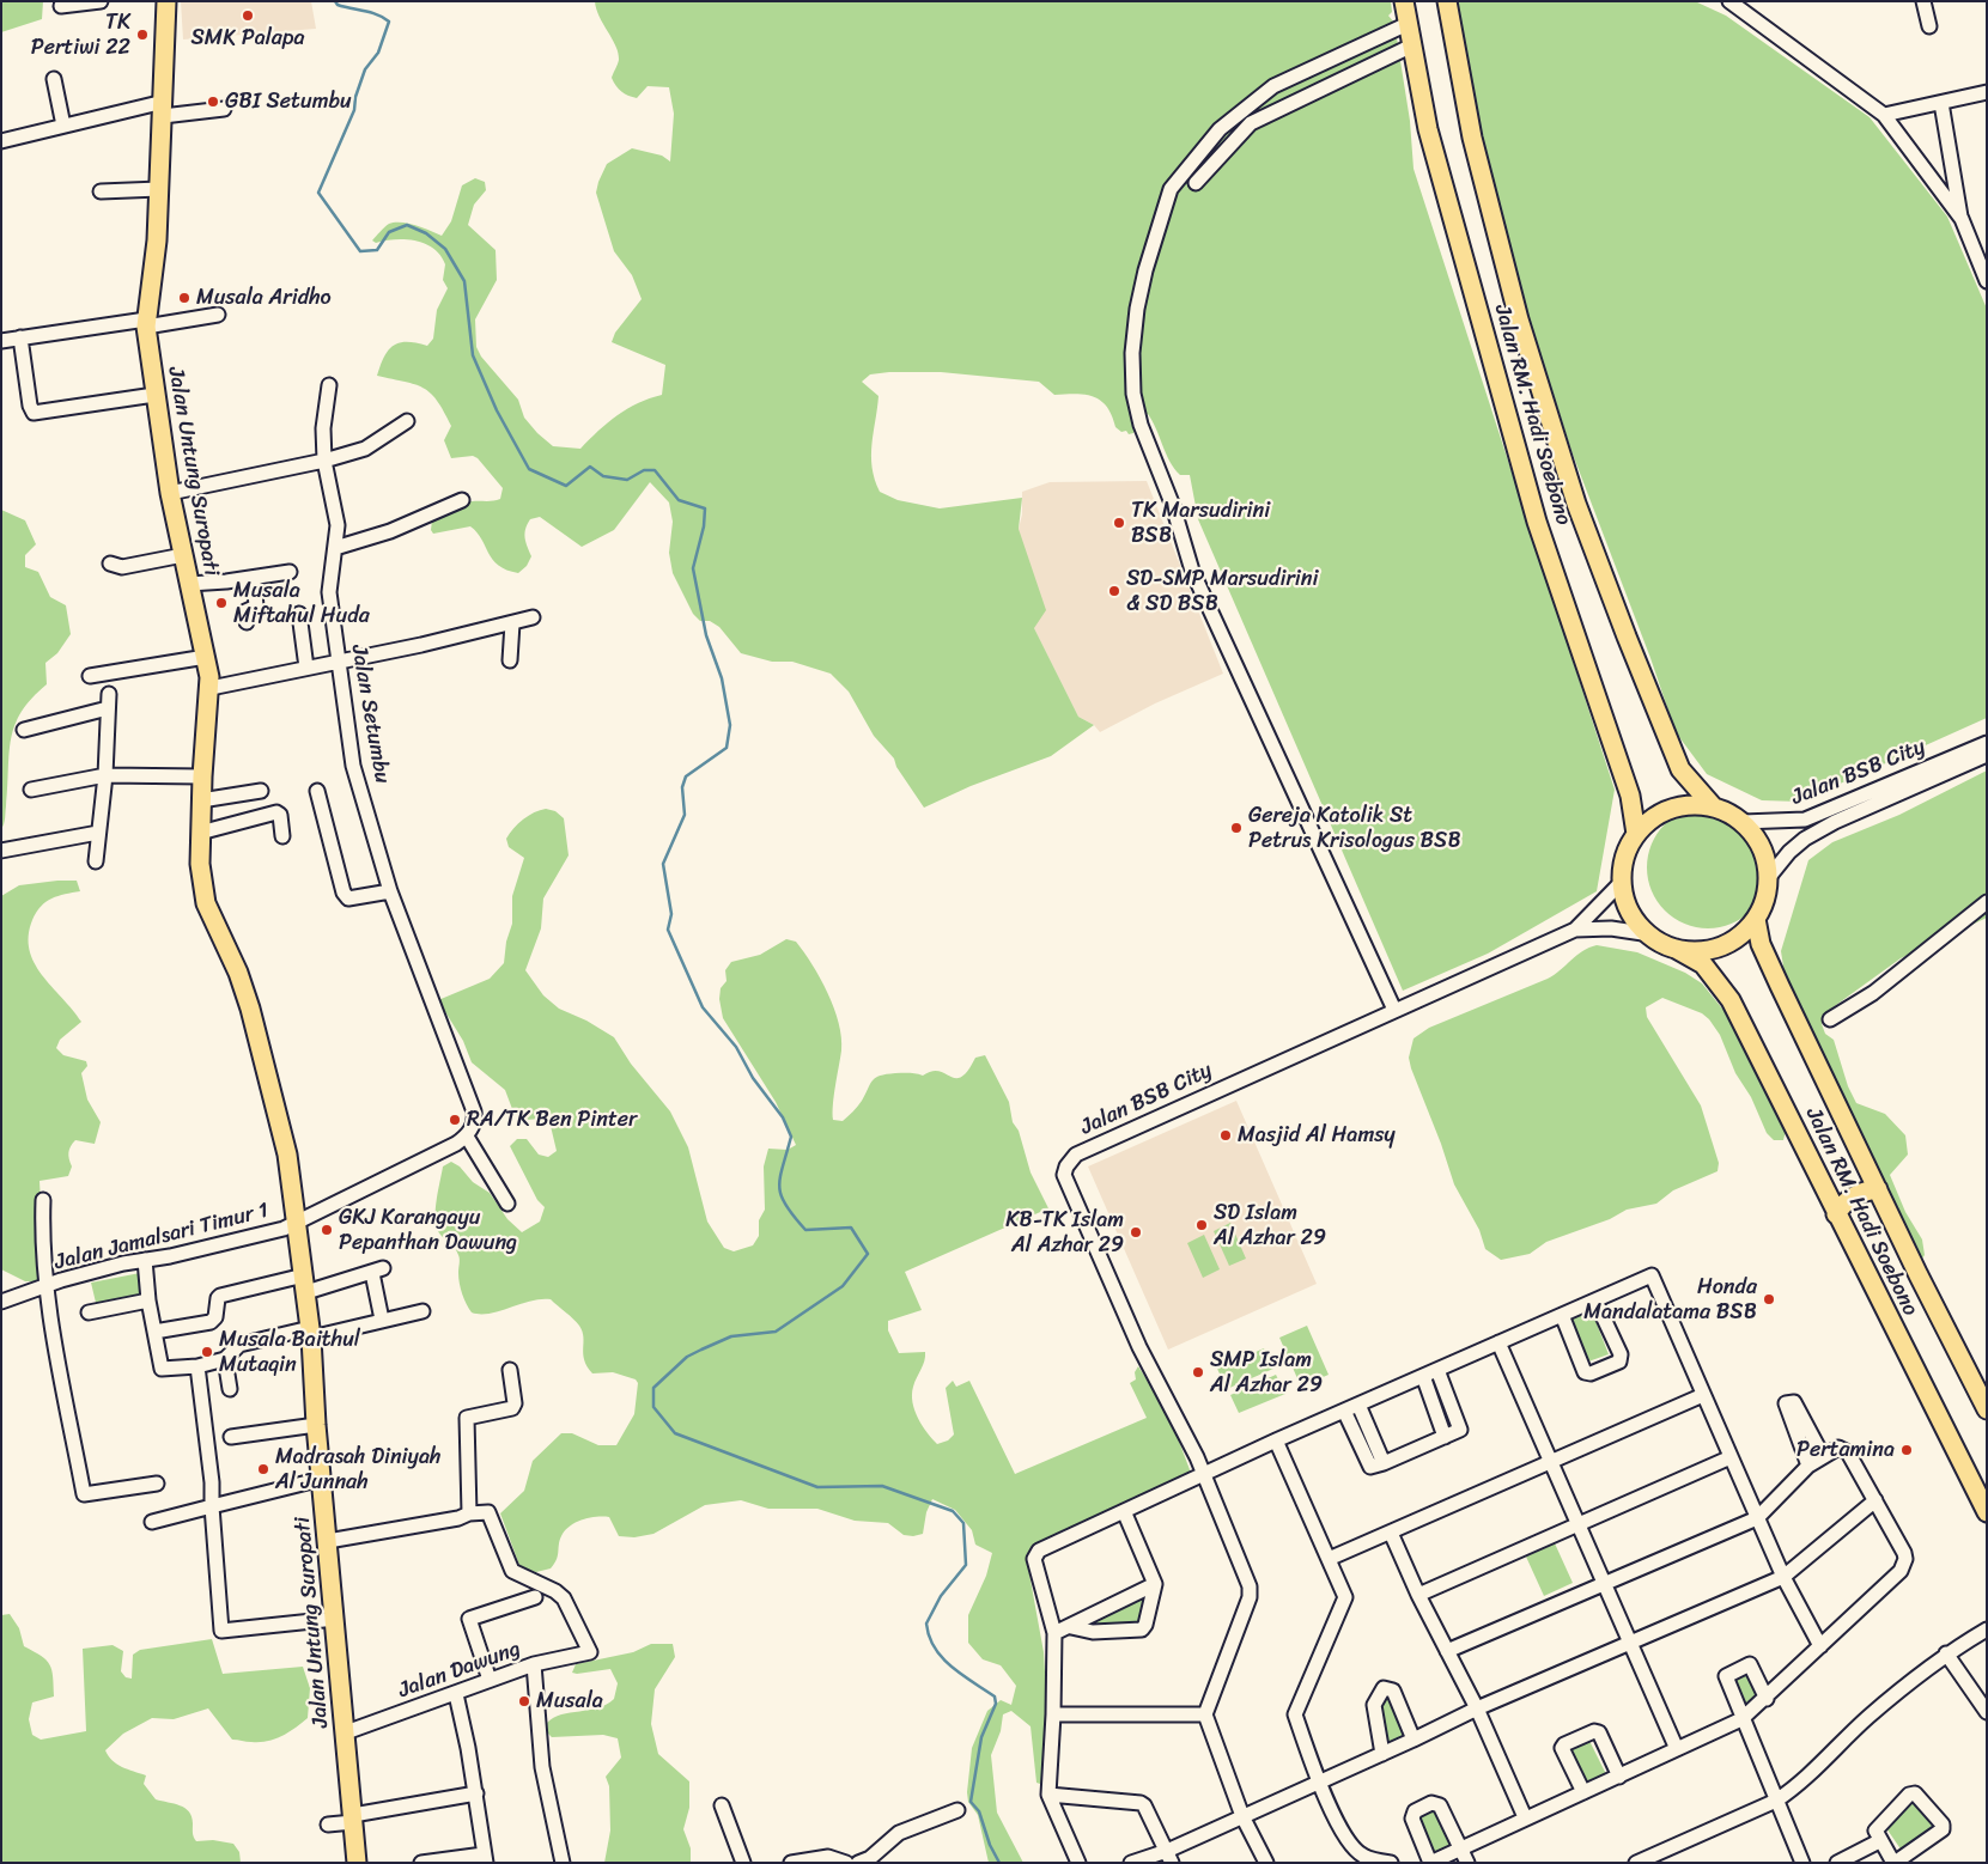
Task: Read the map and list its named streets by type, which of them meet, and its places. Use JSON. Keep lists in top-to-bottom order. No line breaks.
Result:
{"streets":{"main road":["Jalan RM. Hadi Soebono","Jalan Untung Suropati"],"street":["Jalan Setumbu","Jalan BSB City","Jalan Jamalsari Timur 1","Jalan Dawung"]},"crossings":[["Jalan RM. Hadi Soebono","Jalan BSB City"],["Jalan Untung Suropati","Jalan Jamalsari Timur 1"],["Jalan Untung Suropati","Jalan Dawung"],["Jalan Setumbu","Jalan Jamalsari Timur 1"]],"places":["SMK Palapa","TK Pertiwi 22","GBI Setumbu","Musala Aridho","TK Marsudirini BSB","SD-SMP Marsudirini & SD BSB","Musala Miftahul Huda","Gereja Katolik St Petrus Krisologus BSB","RA/TK Ben Pinter","Masjid Al Hamsy","SD Islam Al Azhar 29","GKJ Karangayu Pepanthan Dawung","KB-TK Islam Al Azhar 29","Honda Mandalatama BSB","Musala Baithul Mutaqin","SMP Islam Al Azhar 29","Pertamina","Madrasah Diniyah Al Junnah","Musala"]}
